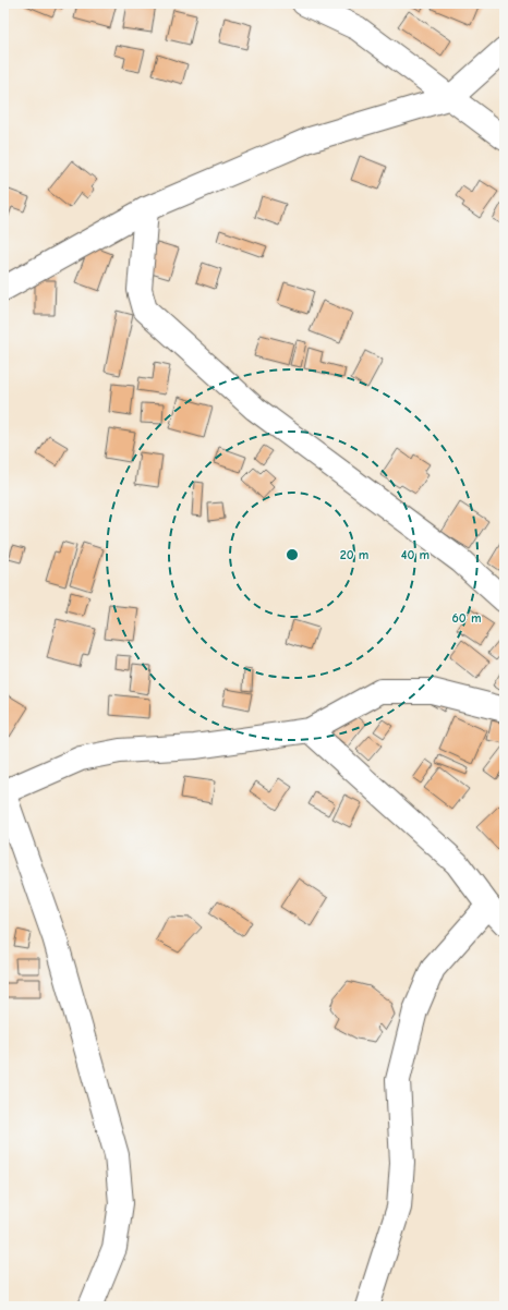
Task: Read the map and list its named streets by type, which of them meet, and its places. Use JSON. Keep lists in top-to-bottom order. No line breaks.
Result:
{"rings":["20 m","40 m","60 m"]}
